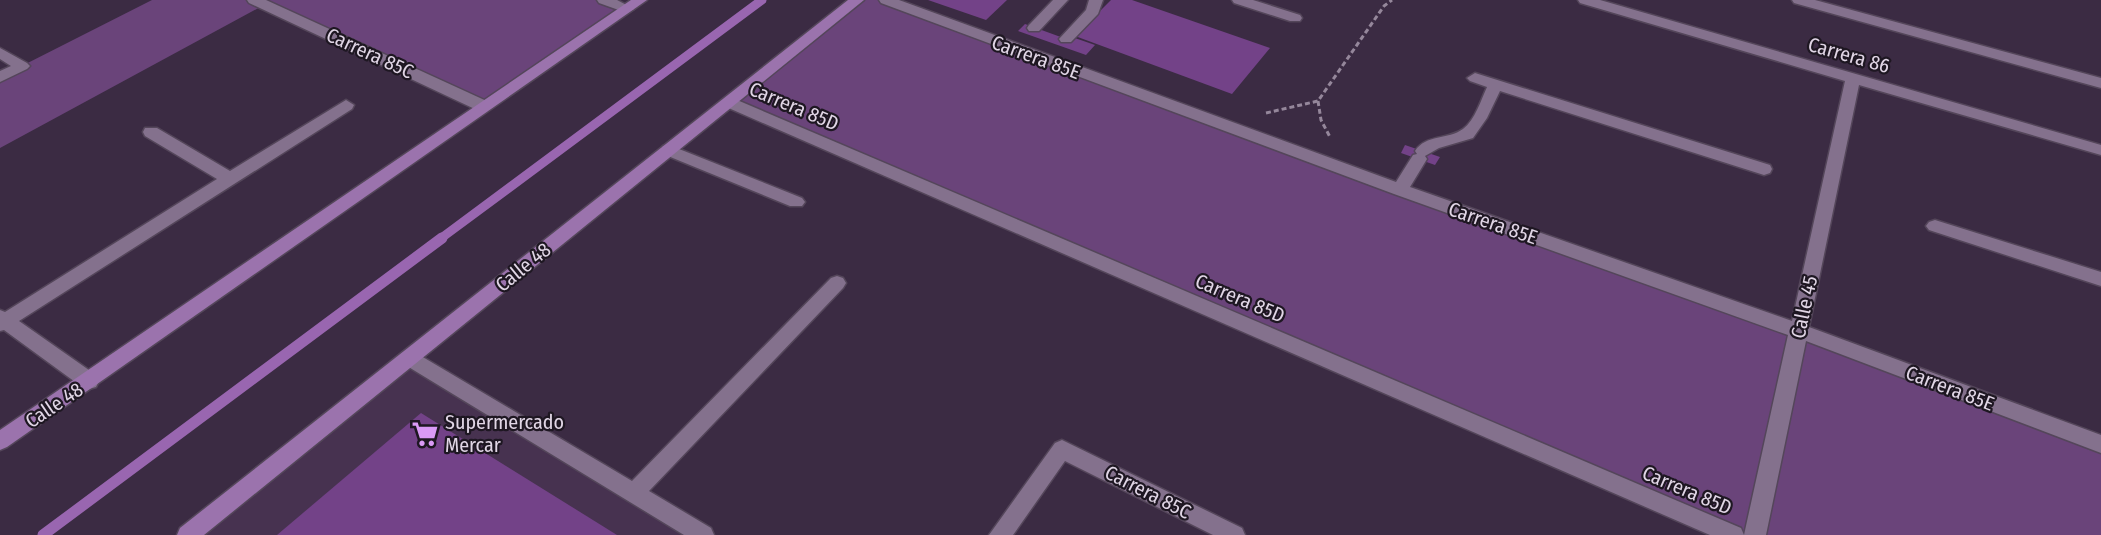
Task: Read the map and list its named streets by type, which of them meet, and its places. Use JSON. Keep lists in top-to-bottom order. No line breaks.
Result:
{"streets":{"main road":["Calle 48"],"street":["Carrera 85C","Carrera 86","Carrera 85E","Carrera 85D","Calle 45"]},"crossings":[["Carrera 85C","Calle 48"],["Carrera 86","Calle 45"],["Carrera 85E","Calle 45"],["Carrera 85D","Calle 48"]],"places":{"supermarket":["Supermercado Mercar"]}}
